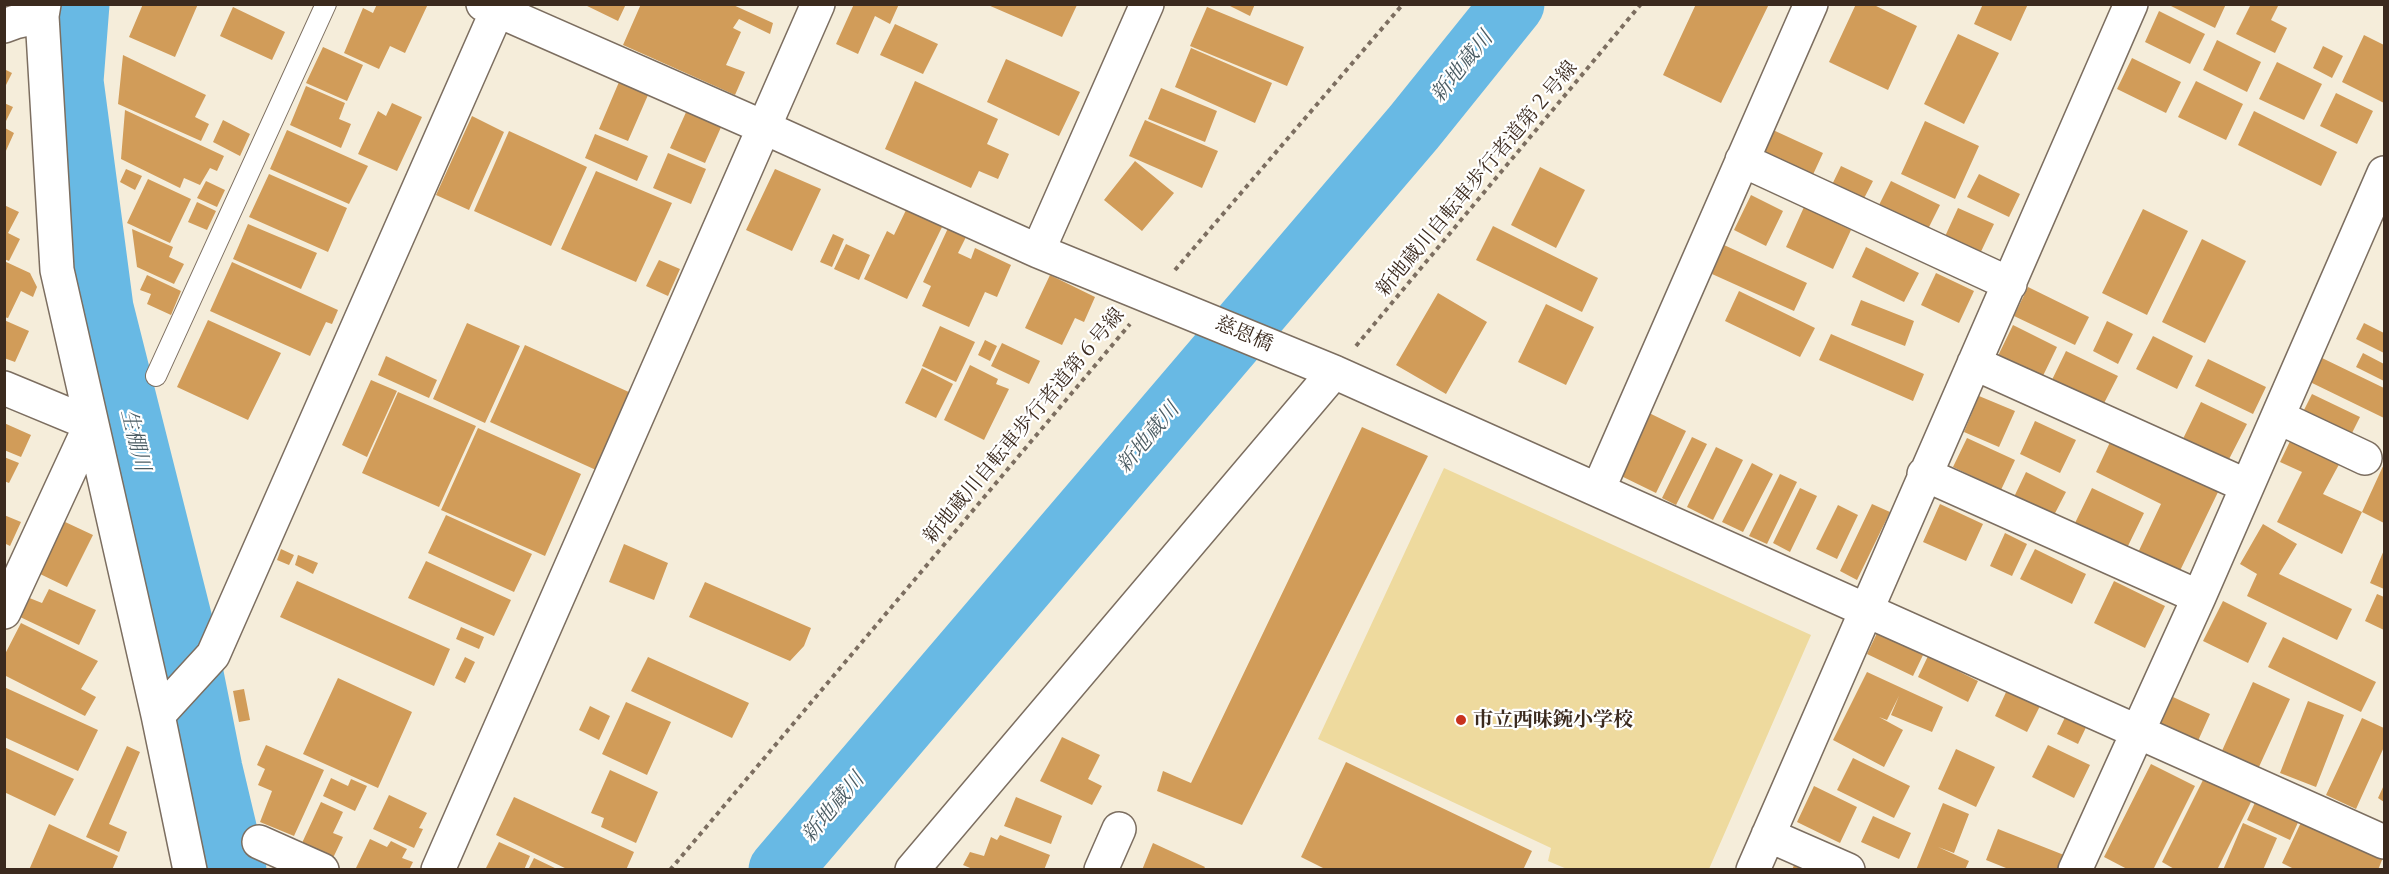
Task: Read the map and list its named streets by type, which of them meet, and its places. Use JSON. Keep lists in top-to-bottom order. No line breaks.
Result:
{"streets":{"street":["慈恩橋"],"path":["新地蔵川自転車歩行者道第２号線","新地蔵川自転車歩行者道第６号線"]},"crossings":[["新地蔵川自転車歩行者道第２号線","慈恩橋"],["慈恩橋","新地蔵川自転車歩行者道第６号線"]],"water":["新地蔵川","生棚川"],"places":["市立西味鋺小学校"]}
